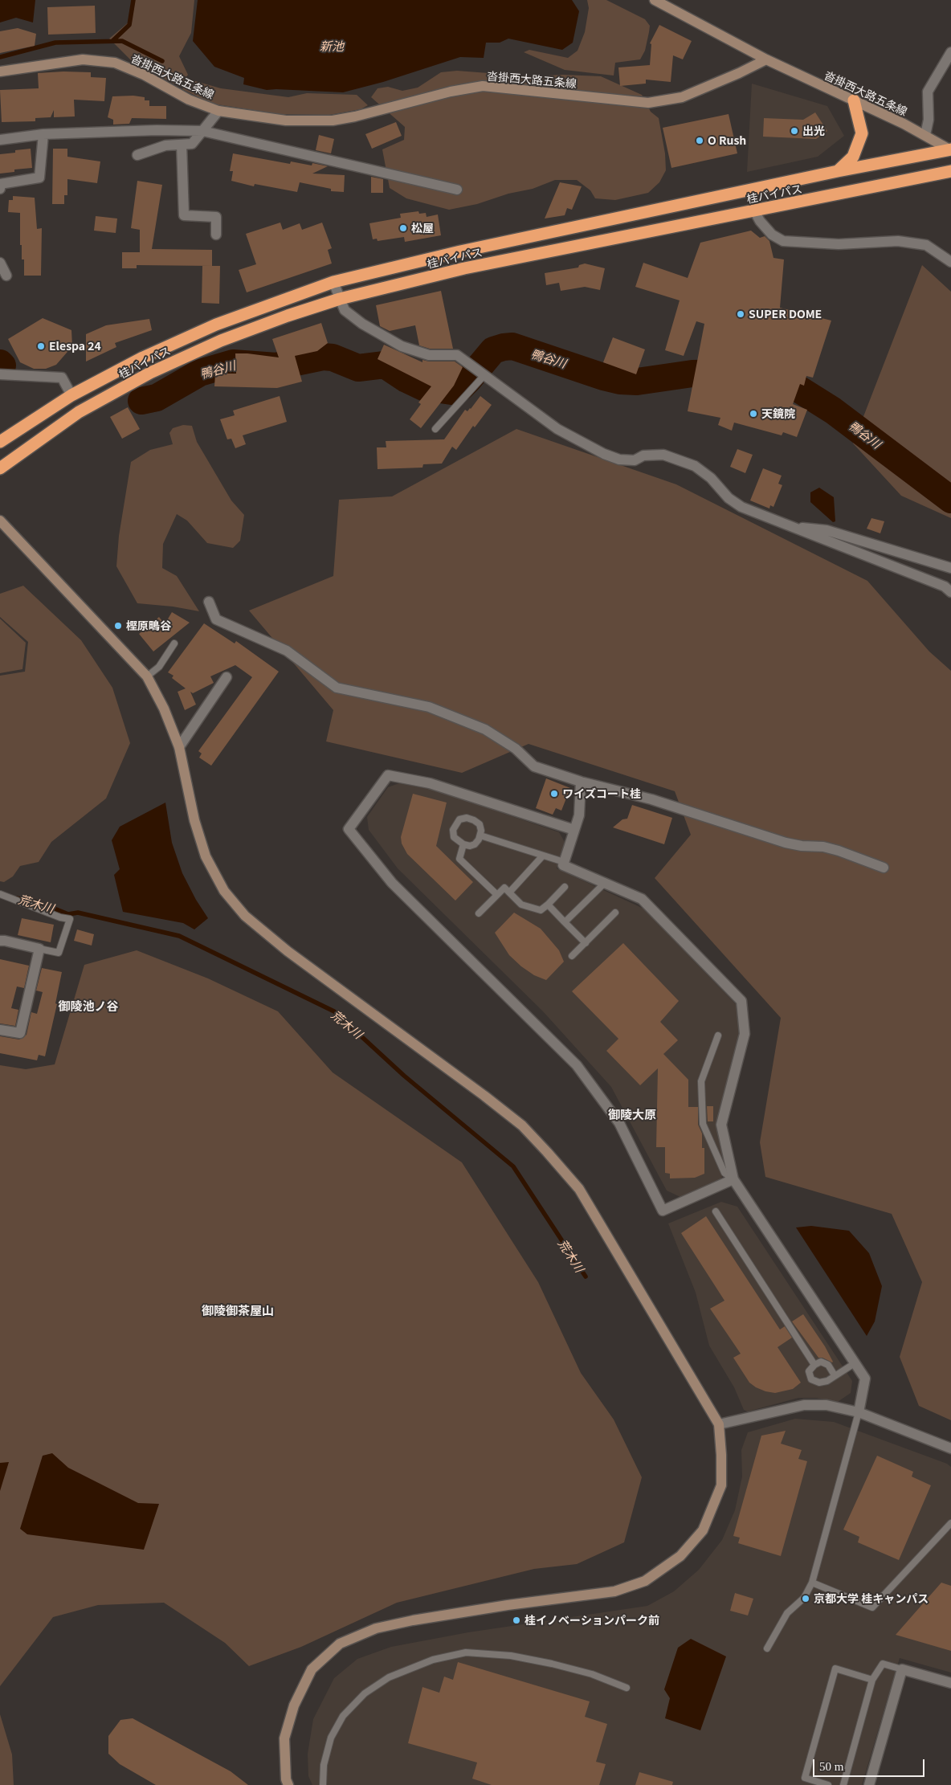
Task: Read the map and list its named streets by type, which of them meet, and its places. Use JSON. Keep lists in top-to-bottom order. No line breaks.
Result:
{"streets":{"highway":["桂バイパス"],"street":["沓掛西大路五条線"]},"crossings":[["沓掛西大路五条線","桂バイパス"]],"districts":["御陵池ノ谷","御陵大原","御陵御茶屋山"],"water":["新池","鴨谷川","荒木川"],"places":["出光","O Rush","松屋","SUPER DOME","Elespa 24","天鏡院","樫原鴫谷","ワイズコート桂","京都大学 桂キャンパス","桂イノベーションパーク前"],"scale_bar":"50 m"}
